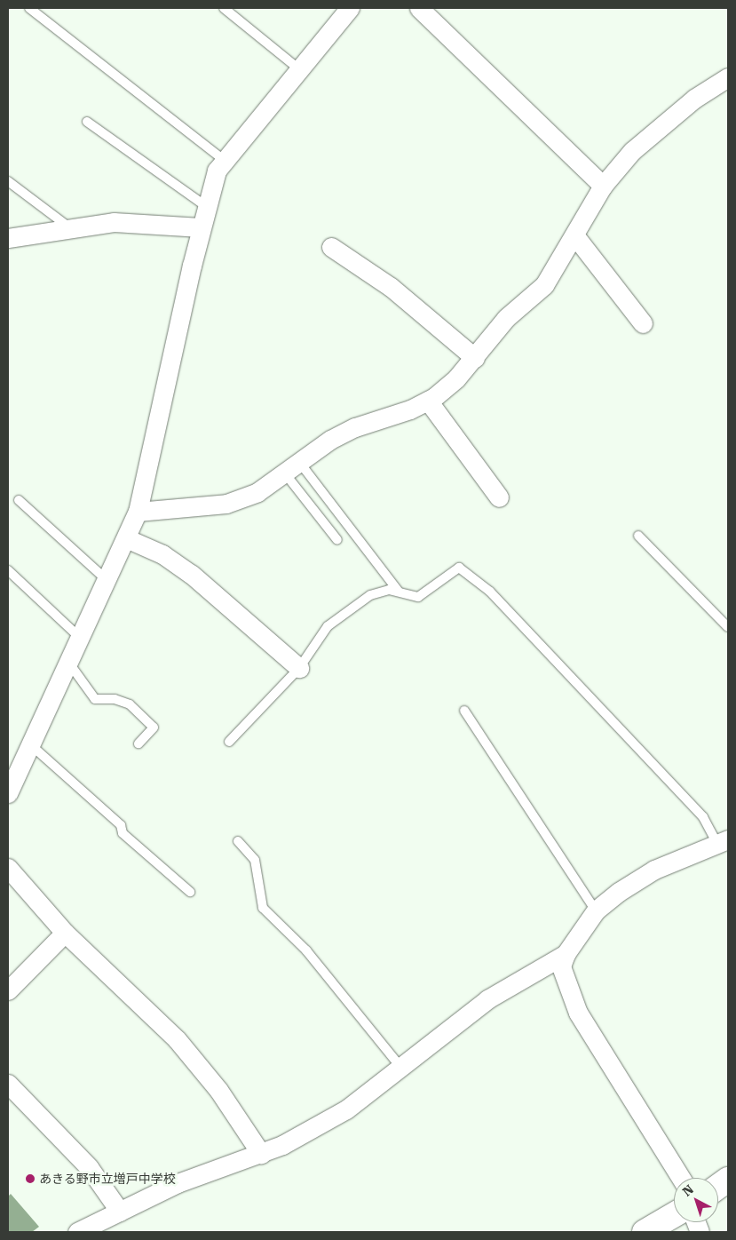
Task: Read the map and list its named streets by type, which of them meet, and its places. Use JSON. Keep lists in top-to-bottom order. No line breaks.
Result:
{"places":["あきる野市立増戸中学校"],"north":"top left"}
